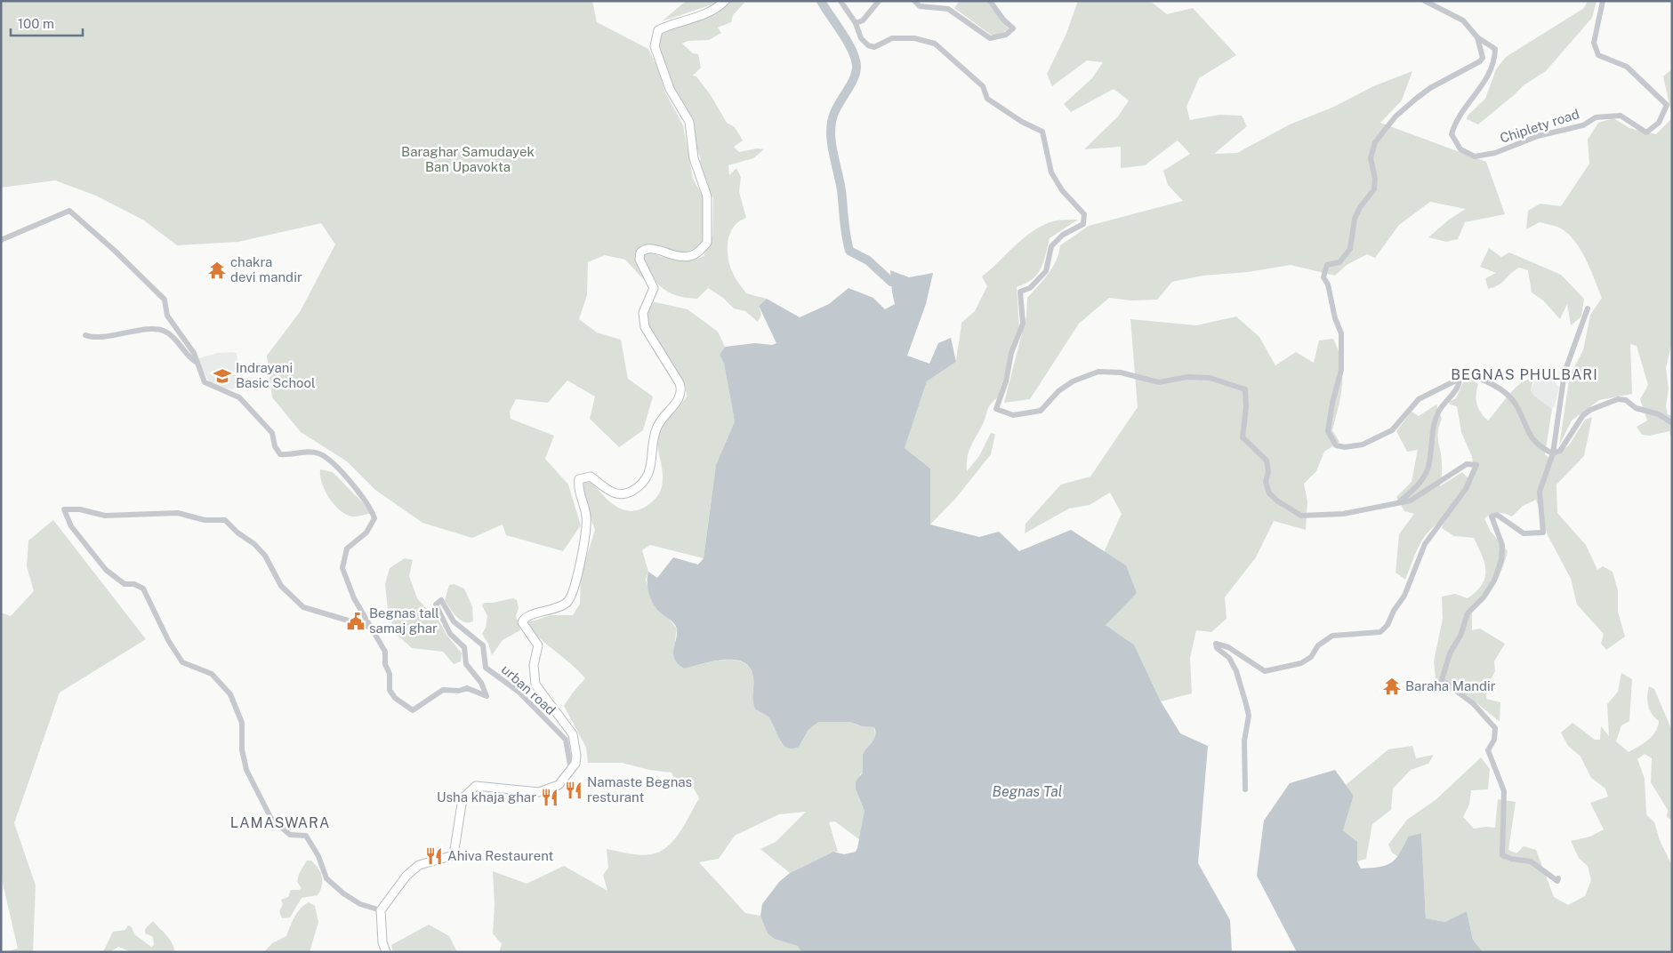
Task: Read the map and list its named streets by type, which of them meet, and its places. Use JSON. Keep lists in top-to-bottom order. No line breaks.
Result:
{"streets":{"street":["Chiplety road","urban road"]},"districts":["BEGNAS PHULBARI","LAMASWARA"],"water":["Begnas Tal"],"parks":["Baraghar Samudayek Ban Upavokta"],"places":{"temple":["chakra devi mandir","Baraha Mandir"],"school or university":["Indrayani Basic School"],"public building":["Begnas tall samaj ghar"],"restaurant":["Namaste Begnas resturant","Usha khaja ghar","Ahiva Restaurent"]},"scale_bar":"100 m"}
